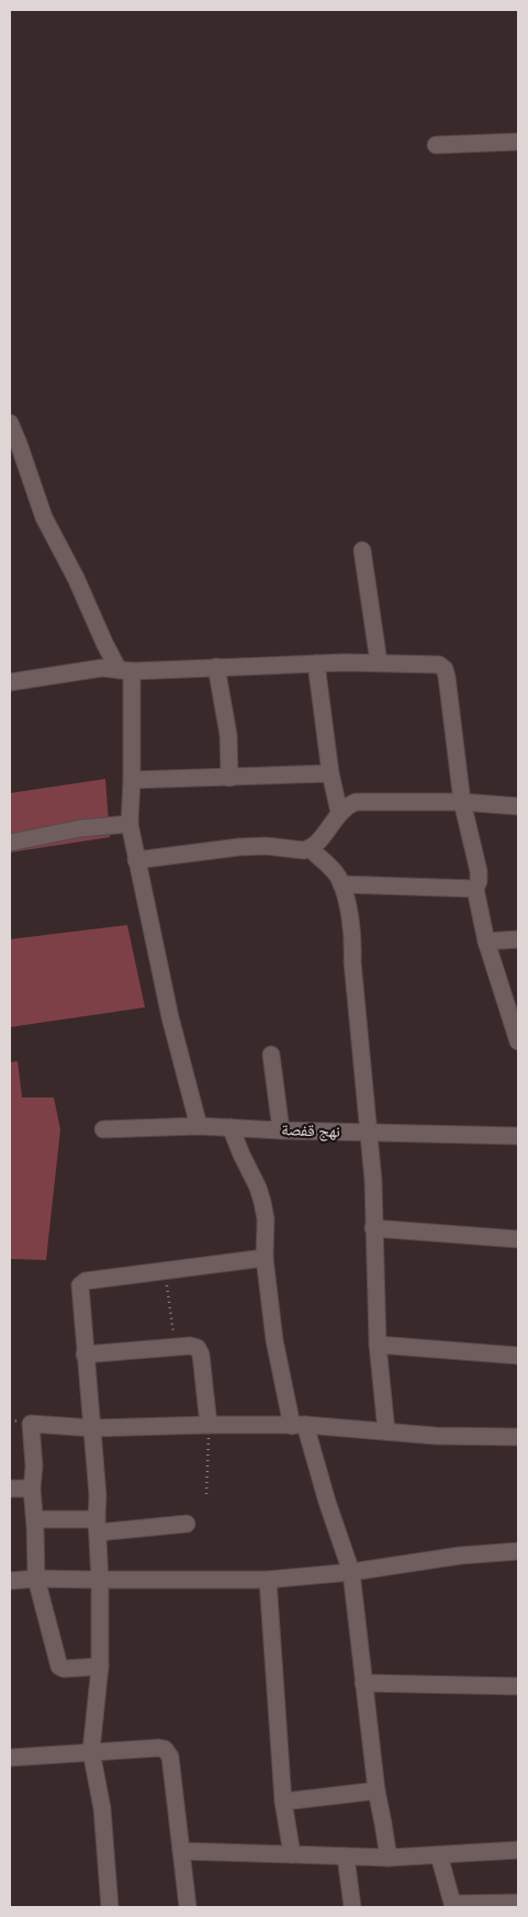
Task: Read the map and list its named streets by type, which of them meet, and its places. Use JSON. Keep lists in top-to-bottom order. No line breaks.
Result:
{"streets":{"street":["نهج قفصة"]}}
